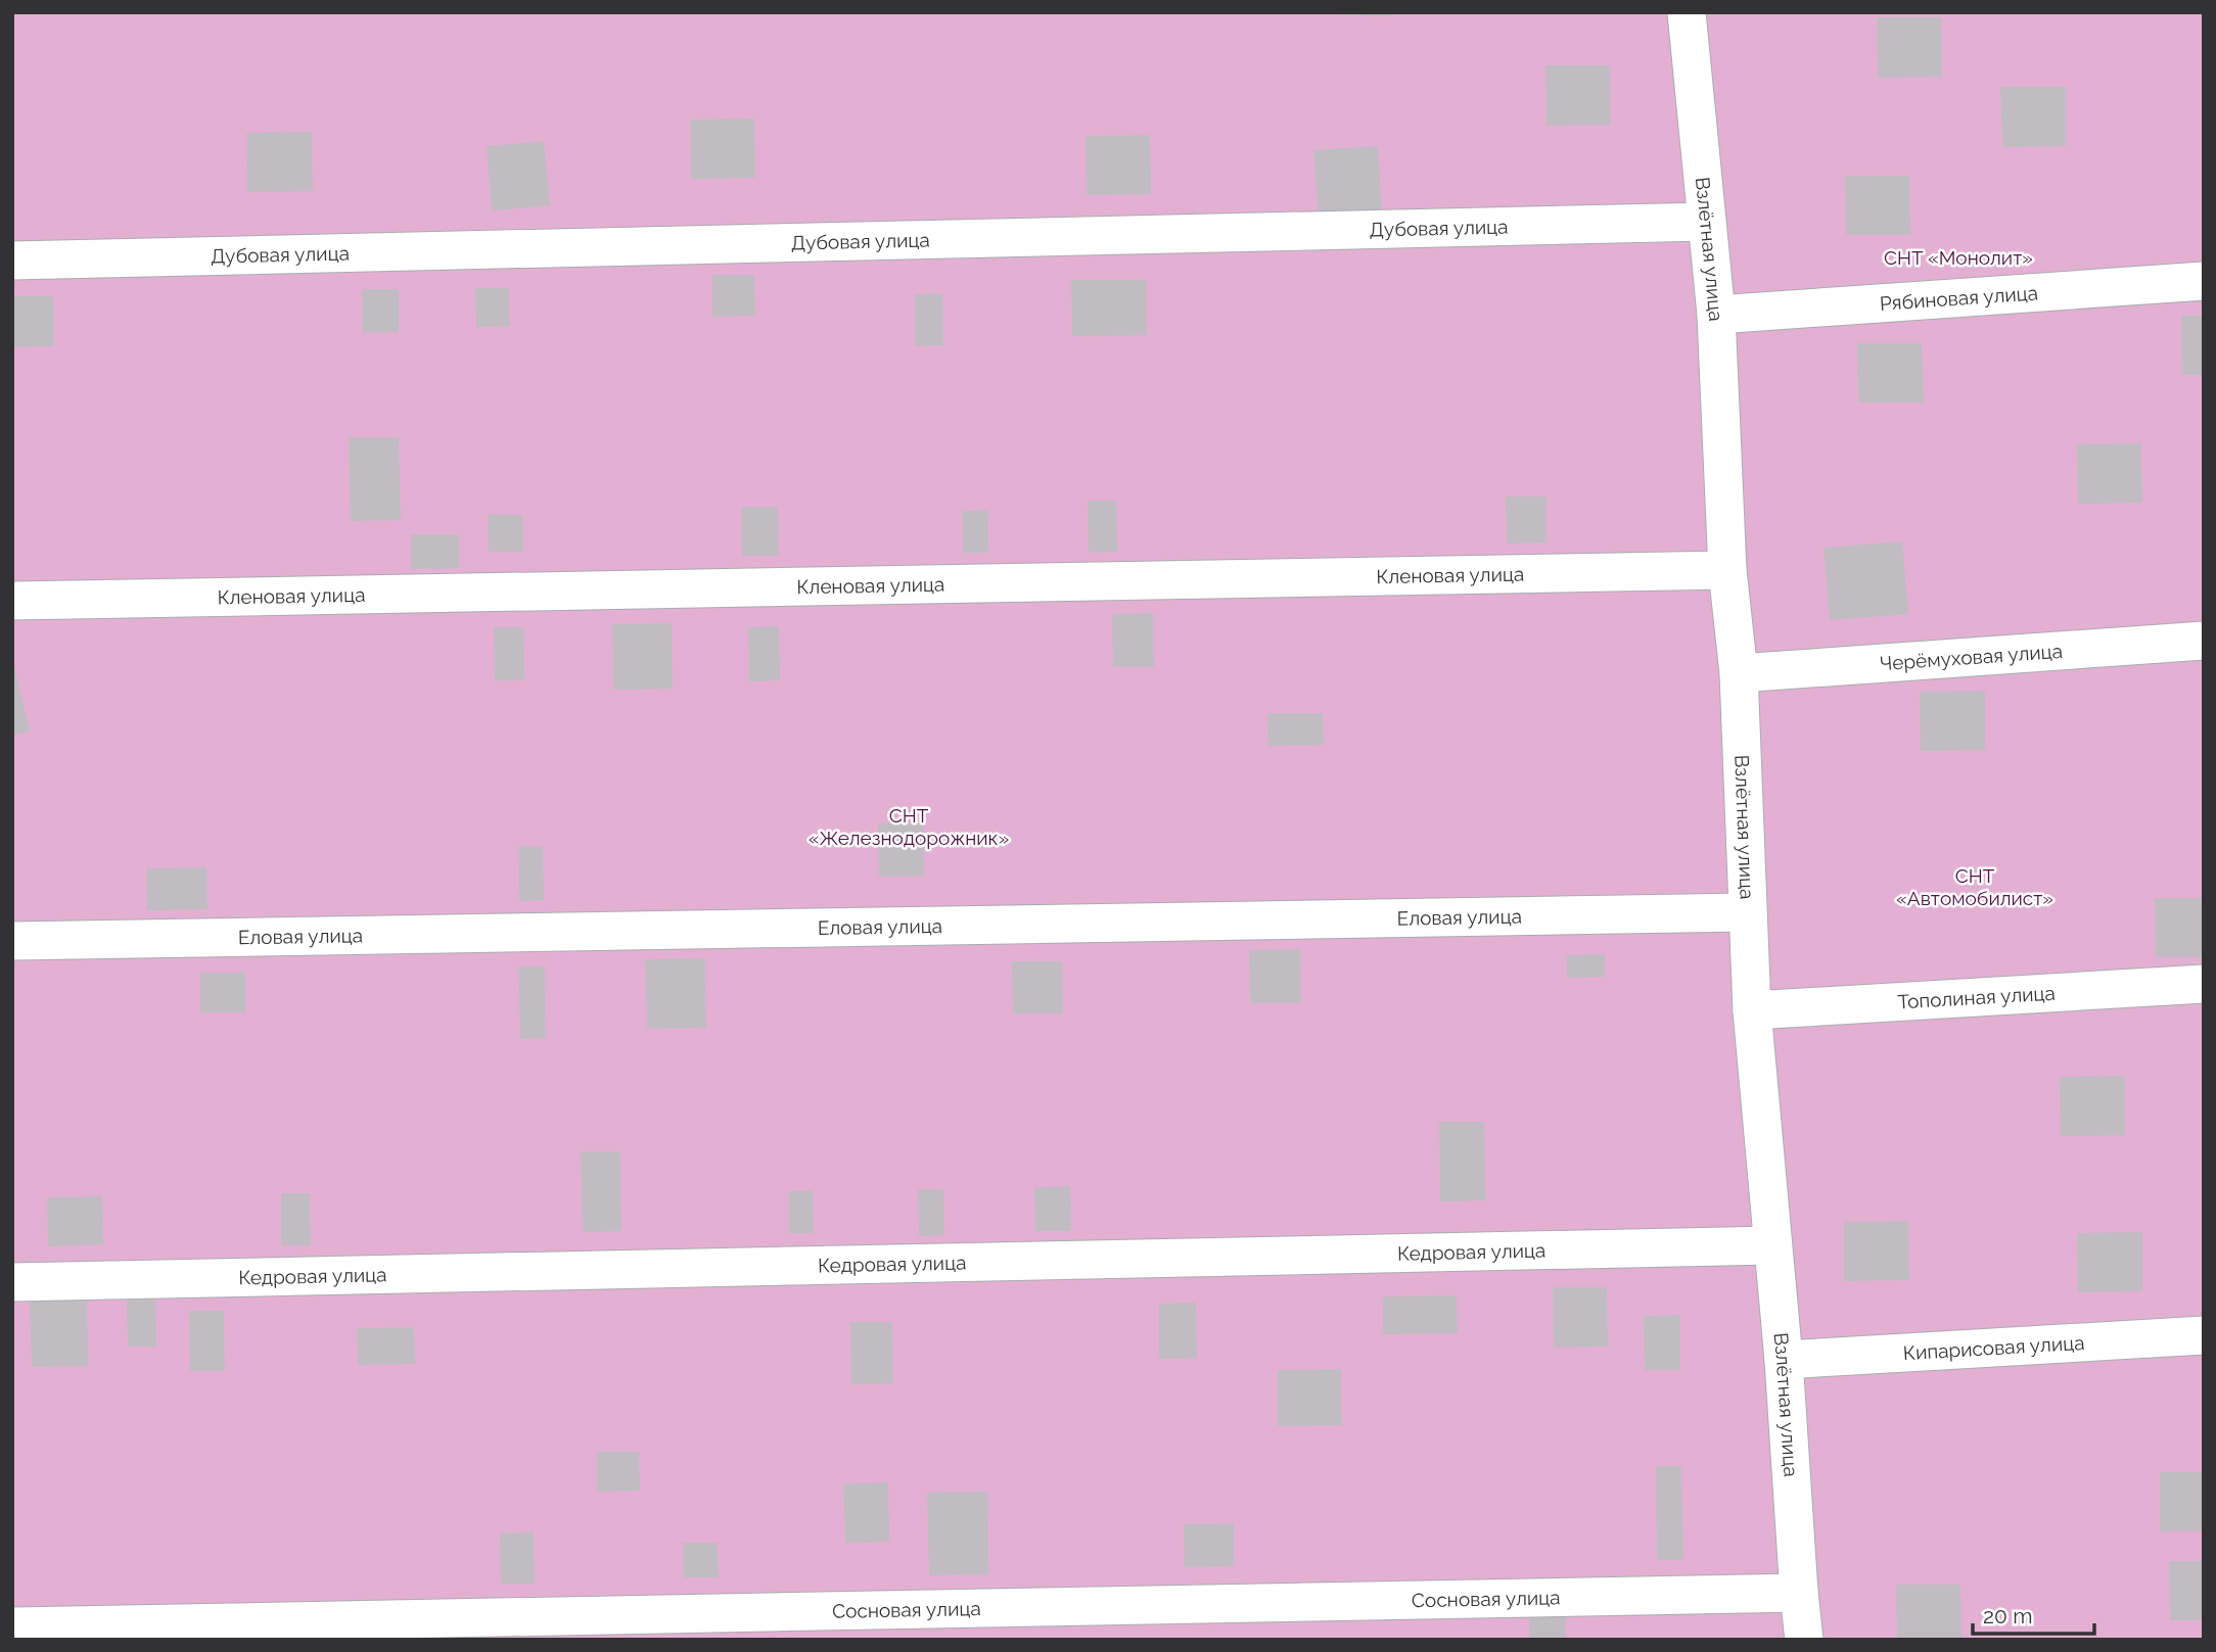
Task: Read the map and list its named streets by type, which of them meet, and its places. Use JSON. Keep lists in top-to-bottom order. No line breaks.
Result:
{"streets":{"street":["Дубовая улица","Взлётная улица","Рябиновая улица","Кленовая улица","Черёмуховая улица","Еловая улица","Тополиная улица","Кедровая улица","Кипарисовая улица","Сосновая улица"]},"crossings":[["Дубовая улица","Взлётная улица"],["Взлётная улица","Рябиновая улица"],["Взлётная улица","Кленовая улица"],["Взлётная улица","Черёмуховая улица"],["Взлётная улица","Еловая улица"],["Взлётная улица","Тополиная улица"],["Взлётная улица","Кедровая улица"],["Взлётная улица","Кипарисовая улица"],["Взлётная улица","Сосновая улица"]],"parks":["СНТ «Монолит»","СНТ «Железнодорожник»","СНТ «Автомобилист»"],"scale_bar":"20 m"}
